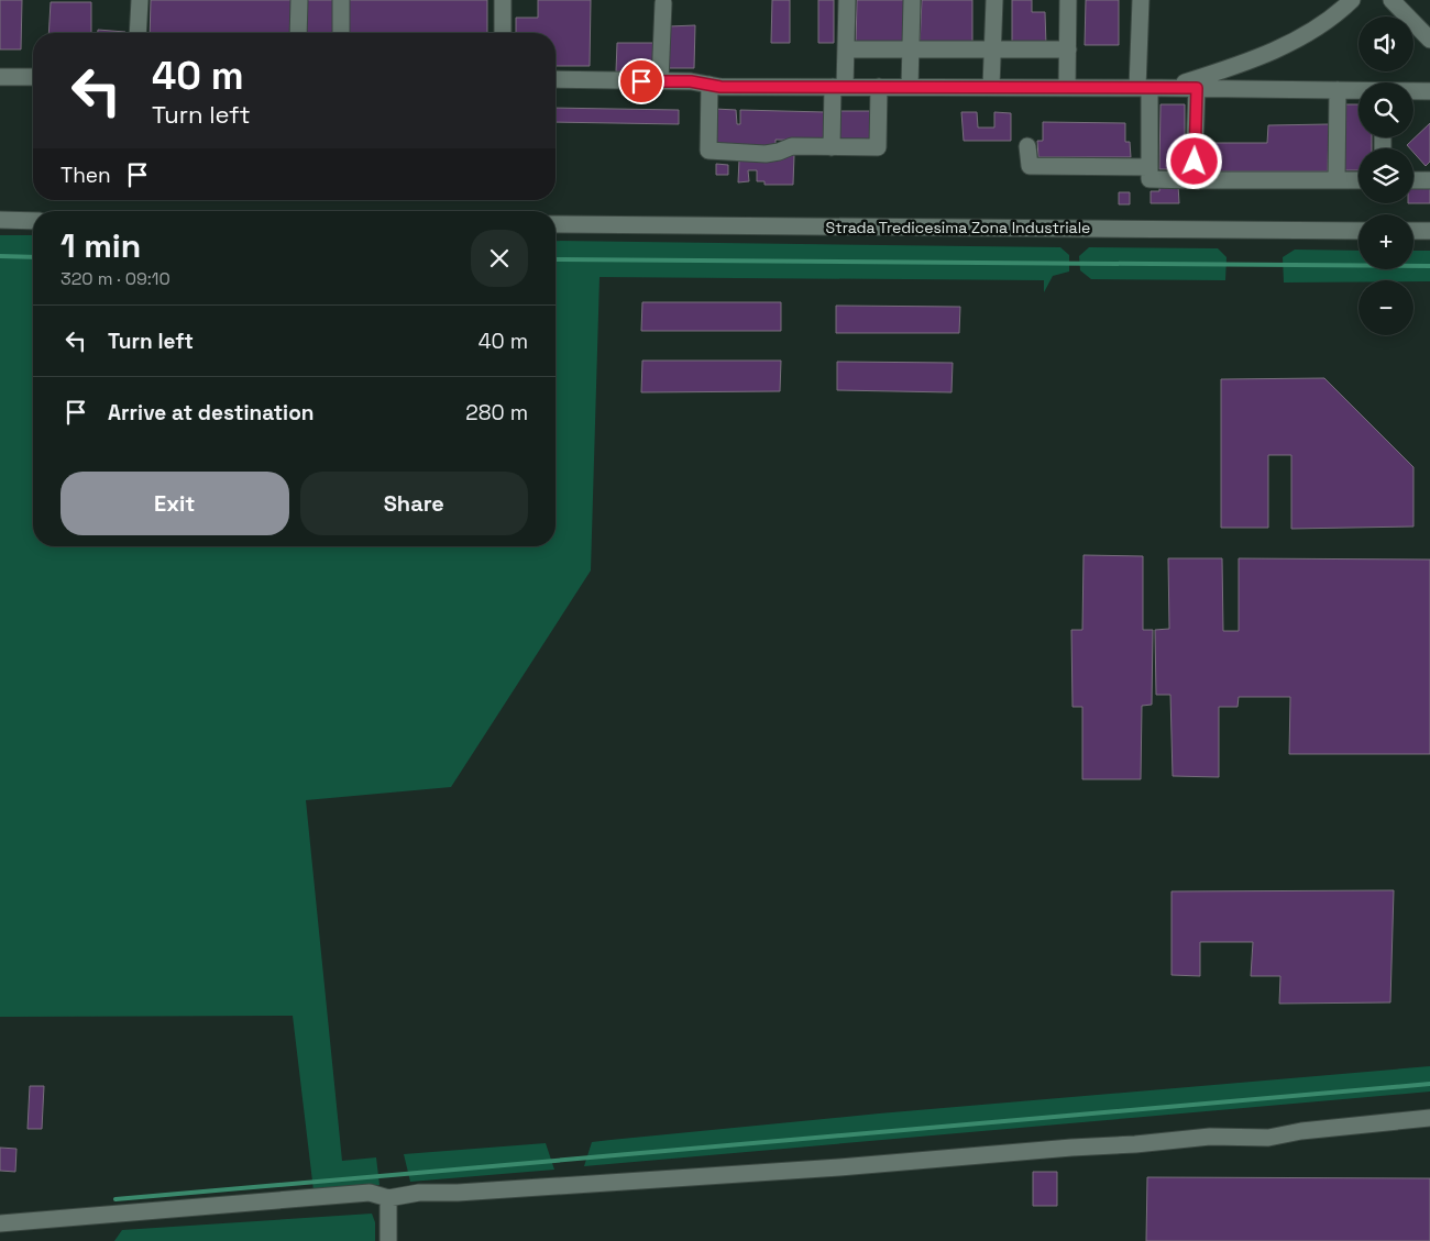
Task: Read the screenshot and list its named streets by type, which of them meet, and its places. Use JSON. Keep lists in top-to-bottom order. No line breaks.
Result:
{"streets":{"street":["Strada Tredicesima Zona Industriale"]},"page":{"map_buttons":["+","−"],"turn":["40 m","Turn left"],"then":"Then","heading":["1 min","320 m · 09:10"],"list":[{"name":"Turn left","value":"40 m"},{"name":"Arrive at destination","value":"280 m"}],"buttons":["Exit","Share"]}}
